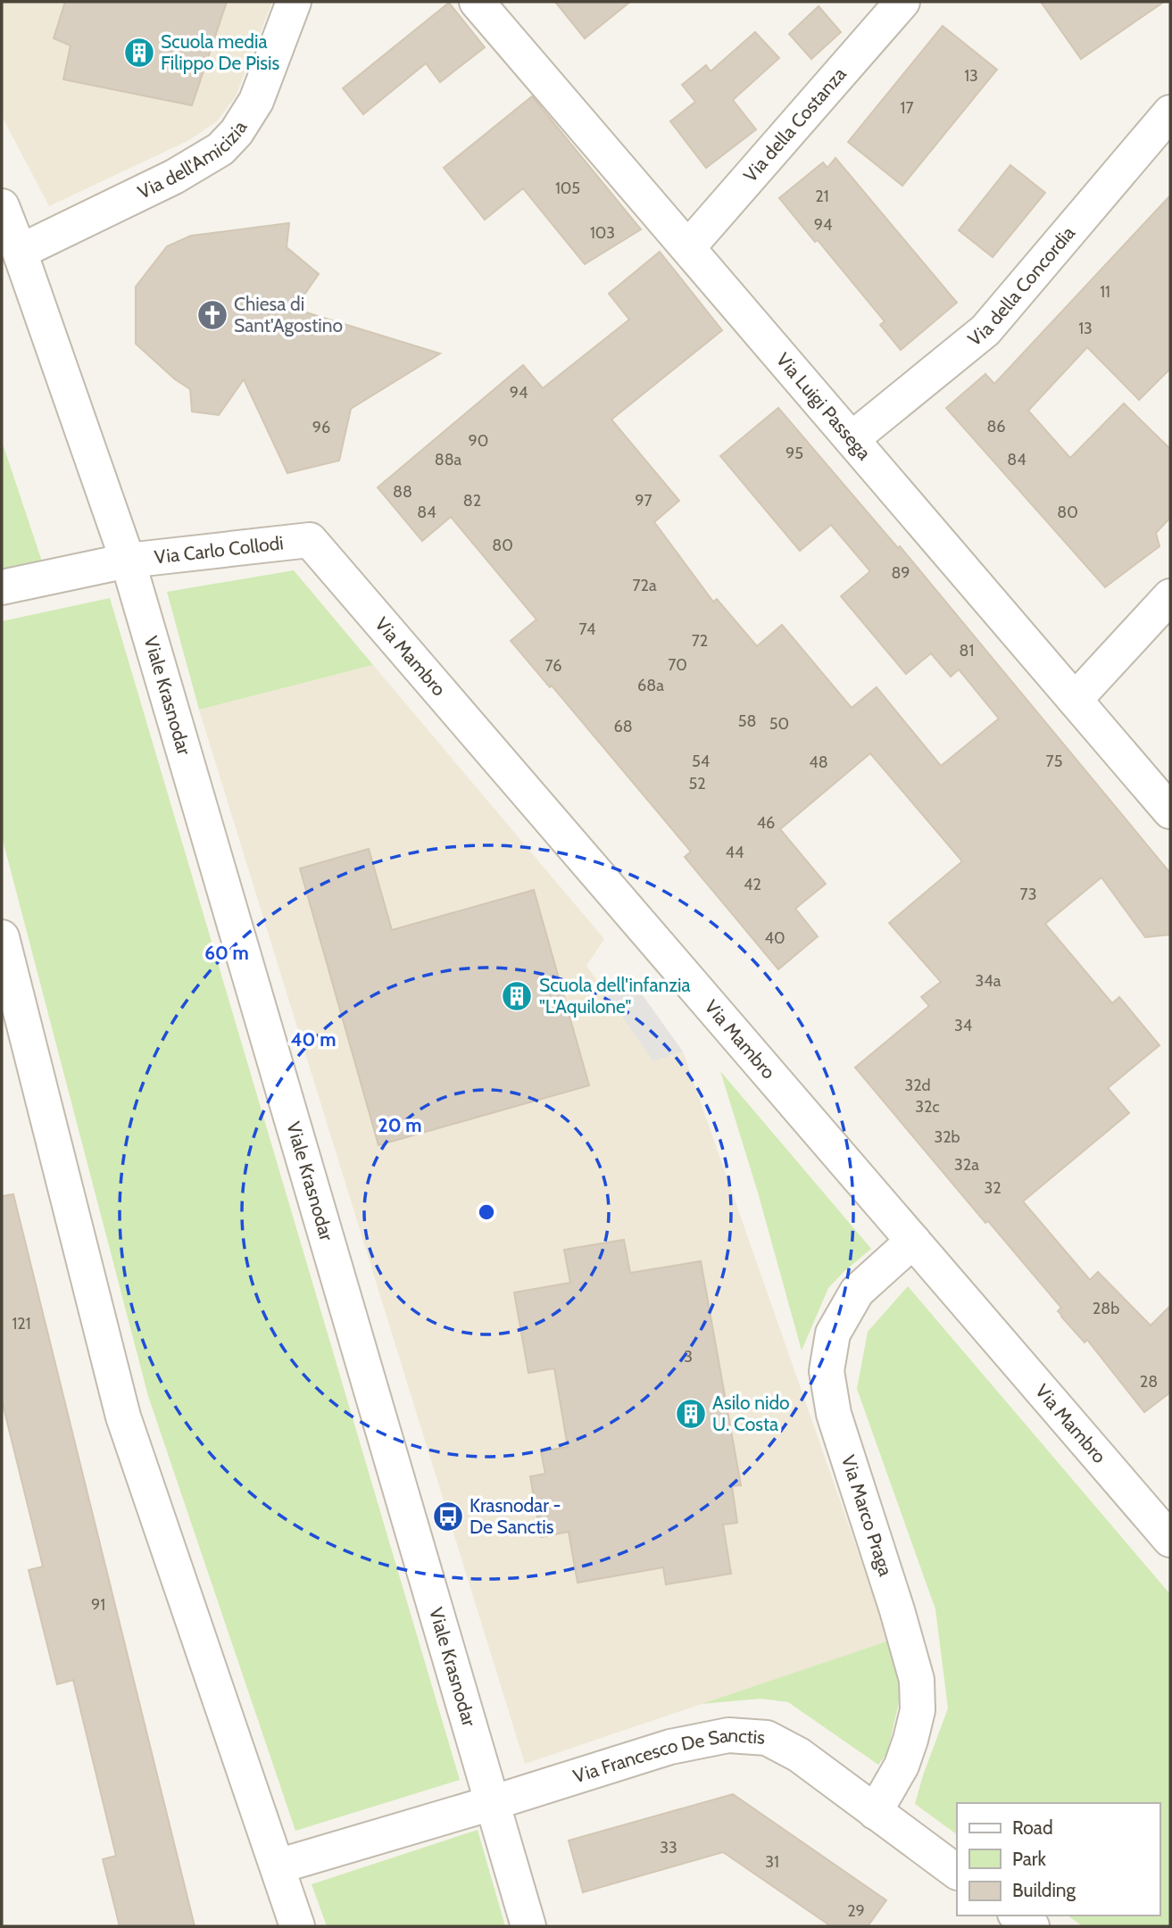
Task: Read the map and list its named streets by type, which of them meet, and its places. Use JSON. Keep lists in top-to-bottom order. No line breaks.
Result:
{"streets":{"street":["Via della Costanza","Via dell'Amicizia","Via della Concordia","Via Luigi Passega","Via Carlo Collodi","Via Mambro","Viale Krasnodar","Via Marco Praga","Via Francesco De Sanctis"]},"crossings":[["Via della Costanza","Via Luigi Passega"],["Via dell'Amicizia","Viale Krasnodar"],["Via della Concordia","Via Luigi Passega"],["Via Carlo Collodi","Via Mambro"],["Via Carlo Collodi","Viale Krasnodar"],["Via Mambro","Via Marco Praga"],["Viale Krasnodar","Via Francesco De Sanctis"],["Via Marco Praga","Via Francesco De Sanctis"]],"places":{"building":["Scuola media Filippo De Pisis","Scuola dell'infanzia \"L'Aquilone\"","Asilo nido U. Costa"],"church":["Chiesa di Sant'Agostino"],"bus stop":["Krasnodar - De Sanctis"]},"house_numbers":["13","17","105","21","94","103","11","13","94","86","96","90","95","88a","84","88","82","97","84","80","80","89","72a","74","72","81","70","76","68a","58","50","68","54","75","48","52","46","44","42","73","40","34a","34","32d","32c","32b","32a","32","28b","121","3","28","91","33","31","29"],"legend":["Road","Park","Building"],"rings":["60 m","40 m","20 m"]}
